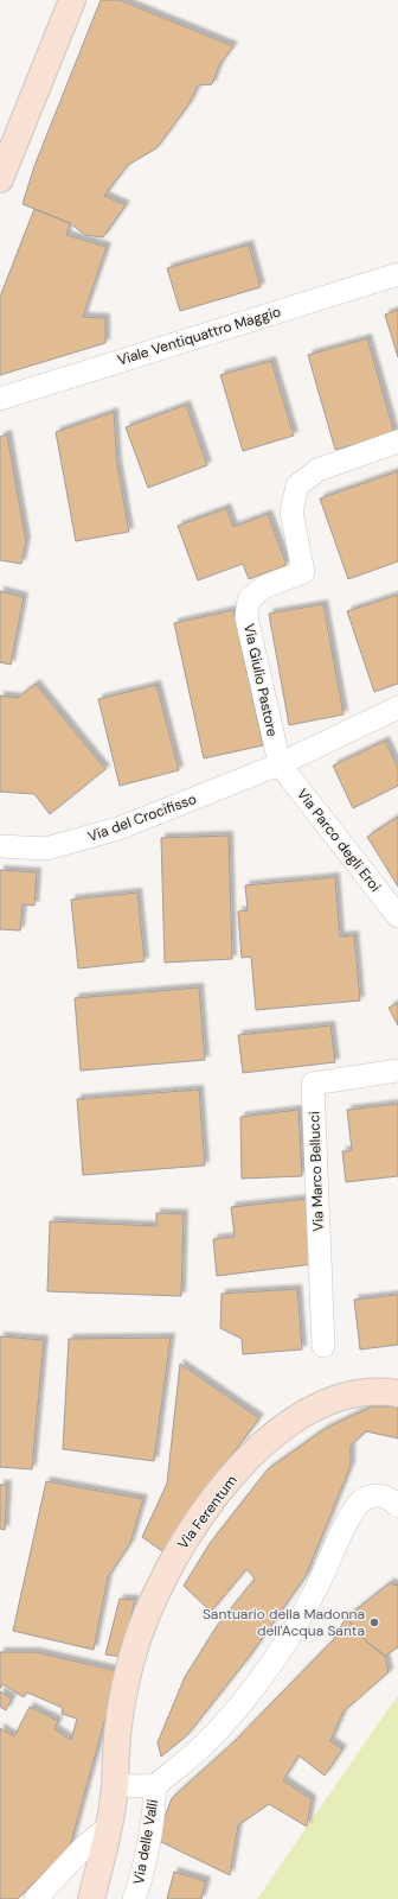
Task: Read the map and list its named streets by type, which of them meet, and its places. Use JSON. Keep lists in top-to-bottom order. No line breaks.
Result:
{"streets":{"main road":["Via Ferentum"],"street":["Viale Ventiquattro Maggio","Via Giulio Pastore","Via del Crocifisso","Via Parco degli Eroi","Via Marco Bellucci","Via delle Valli"]},"crossings":[["Via Giulio Pastore","Via del Crocifisso"],["Via Giulio Pastore","Via Parco degli Eroi"],["Via del Crocifisso","Via Parco degli Eroi"]],"places":["Santuario della Madonna dell'Acqua Santa"]}
